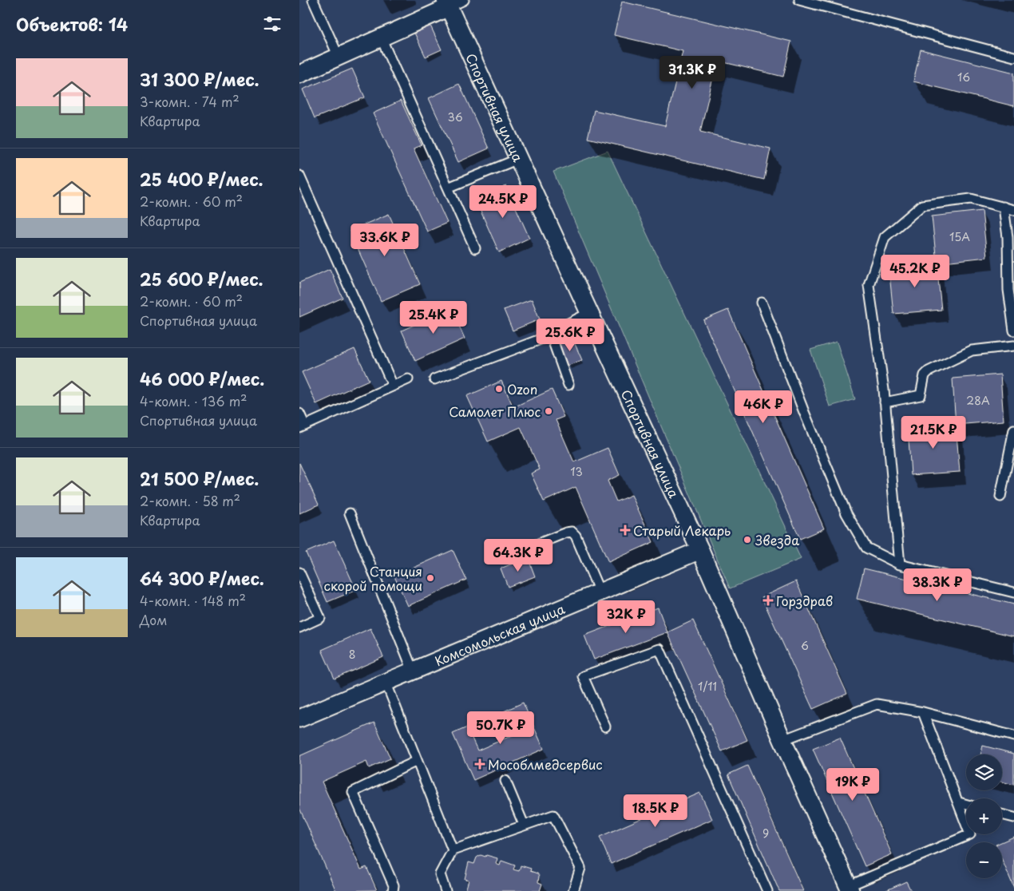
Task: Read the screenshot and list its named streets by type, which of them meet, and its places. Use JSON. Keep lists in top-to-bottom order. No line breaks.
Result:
{"streets":{"street":["Спортивная улица","Комсомольская улица"]},"crossings":[["Спортивная улица","Комсомольская улица"]],"places":{"other":["Ozon","Самолет Плюс","Звезда","Станция скорой помощи"],"health":["Старый Лекарь","Горздрав","Мособлмедсервис"]},"house_numbers":["16","36","15А","28А","13","6","8","1/11","9"],"page":{"heading":"Объектов: 14","list":[{"name":"31 300 ₽/мес.","note":"3-комн. · 74 m² · Квартира"},{"name":"25 400 ₽/мес.","note":"2-комн. · 60 m² · Квартира"},{"name":"25 600 ₽/мес.","note":"2-комн. · 60 m² · Спортивная улица"},{"name":"46 000 ₽/мес.","note":"4-комн. · 136 m² · Спортивная улица"},{"name":"21 500 ₽/мес.","note":"2-комн. · 58 m² · Квартира"},{"name":"64 300 ₽/мес.","note":"4-комн. · 148 m² · Дом"}],"price":["31.3K ₽","24.5K ₽","33.6K ₽","45.2K ₽","25.4K ₽","25.6K ₽","46K ₽","21.5K ₽","64.3K ₽","38.3K ₽","32K ₽","50.7K ₽","19K ₽","18.5K ₽"],"map_buttons":["+","−"]}}
